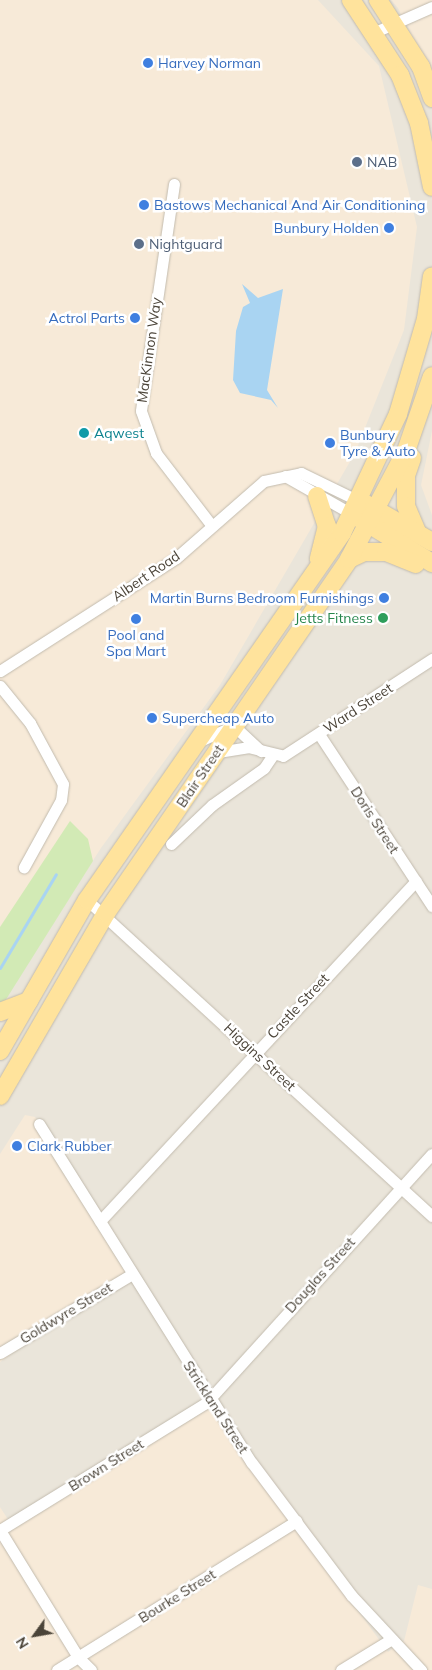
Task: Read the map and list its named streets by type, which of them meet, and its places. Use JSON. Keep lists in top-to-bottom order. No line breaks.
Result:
{"streets":{"main road":["Albert Road","Blair Street"],"street":["MacKinnon Way","Ward Street","Doris Street","Castle Street","Higgins Street","Douglas Street","Goldwyre Street","Strickland Street","Brown Street","Bourke Street"]},"crossings":[["MacKinnon Way","Albert Road"],["Albert Road","Blair Street"],["Ward Street","Doris Street"],["Blair Street","Higgins Street"],["Doris Street","Castle Street"],["Castle Street","Higgins Street"],["Castle Street","Strickland Street"],["Higgins Street","Douglas Street"],["Douglas Street","Strickland Street"],["Douglas Street","Brown Street"],["Goldwyre Street","Strickland Street"],["Strickland Street","Brown Street"],["Strickland Street","Bourke Street"]],"places":["Harvey Norman","NAB","Bastows Mechanical And Air Conditioning","Bunbury Holden","Nightguard","Actrol Parts","Aqwest","Bunbury Tyre & Auto","Martin Burns Bedroom Furnishings","Jetts Fitness","Pool and Spa Mart","Supercheap Auto","Clark Rubber"],"north":"bottom left"}
